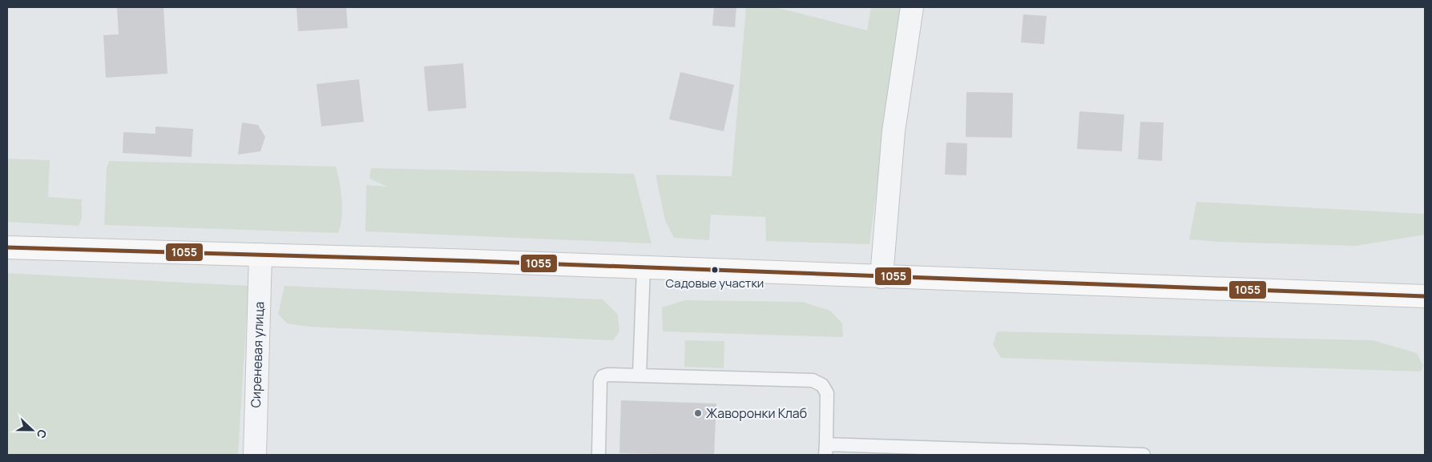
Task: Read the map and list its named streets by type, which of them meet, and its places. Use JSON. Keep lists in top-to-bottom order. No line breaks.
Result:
{"streets":{"street":["Сиреневая улица"]},"places":["Садовые участки","Жаворонки Клаб"],"lines":["transit line 1055"],"north":"right"}
